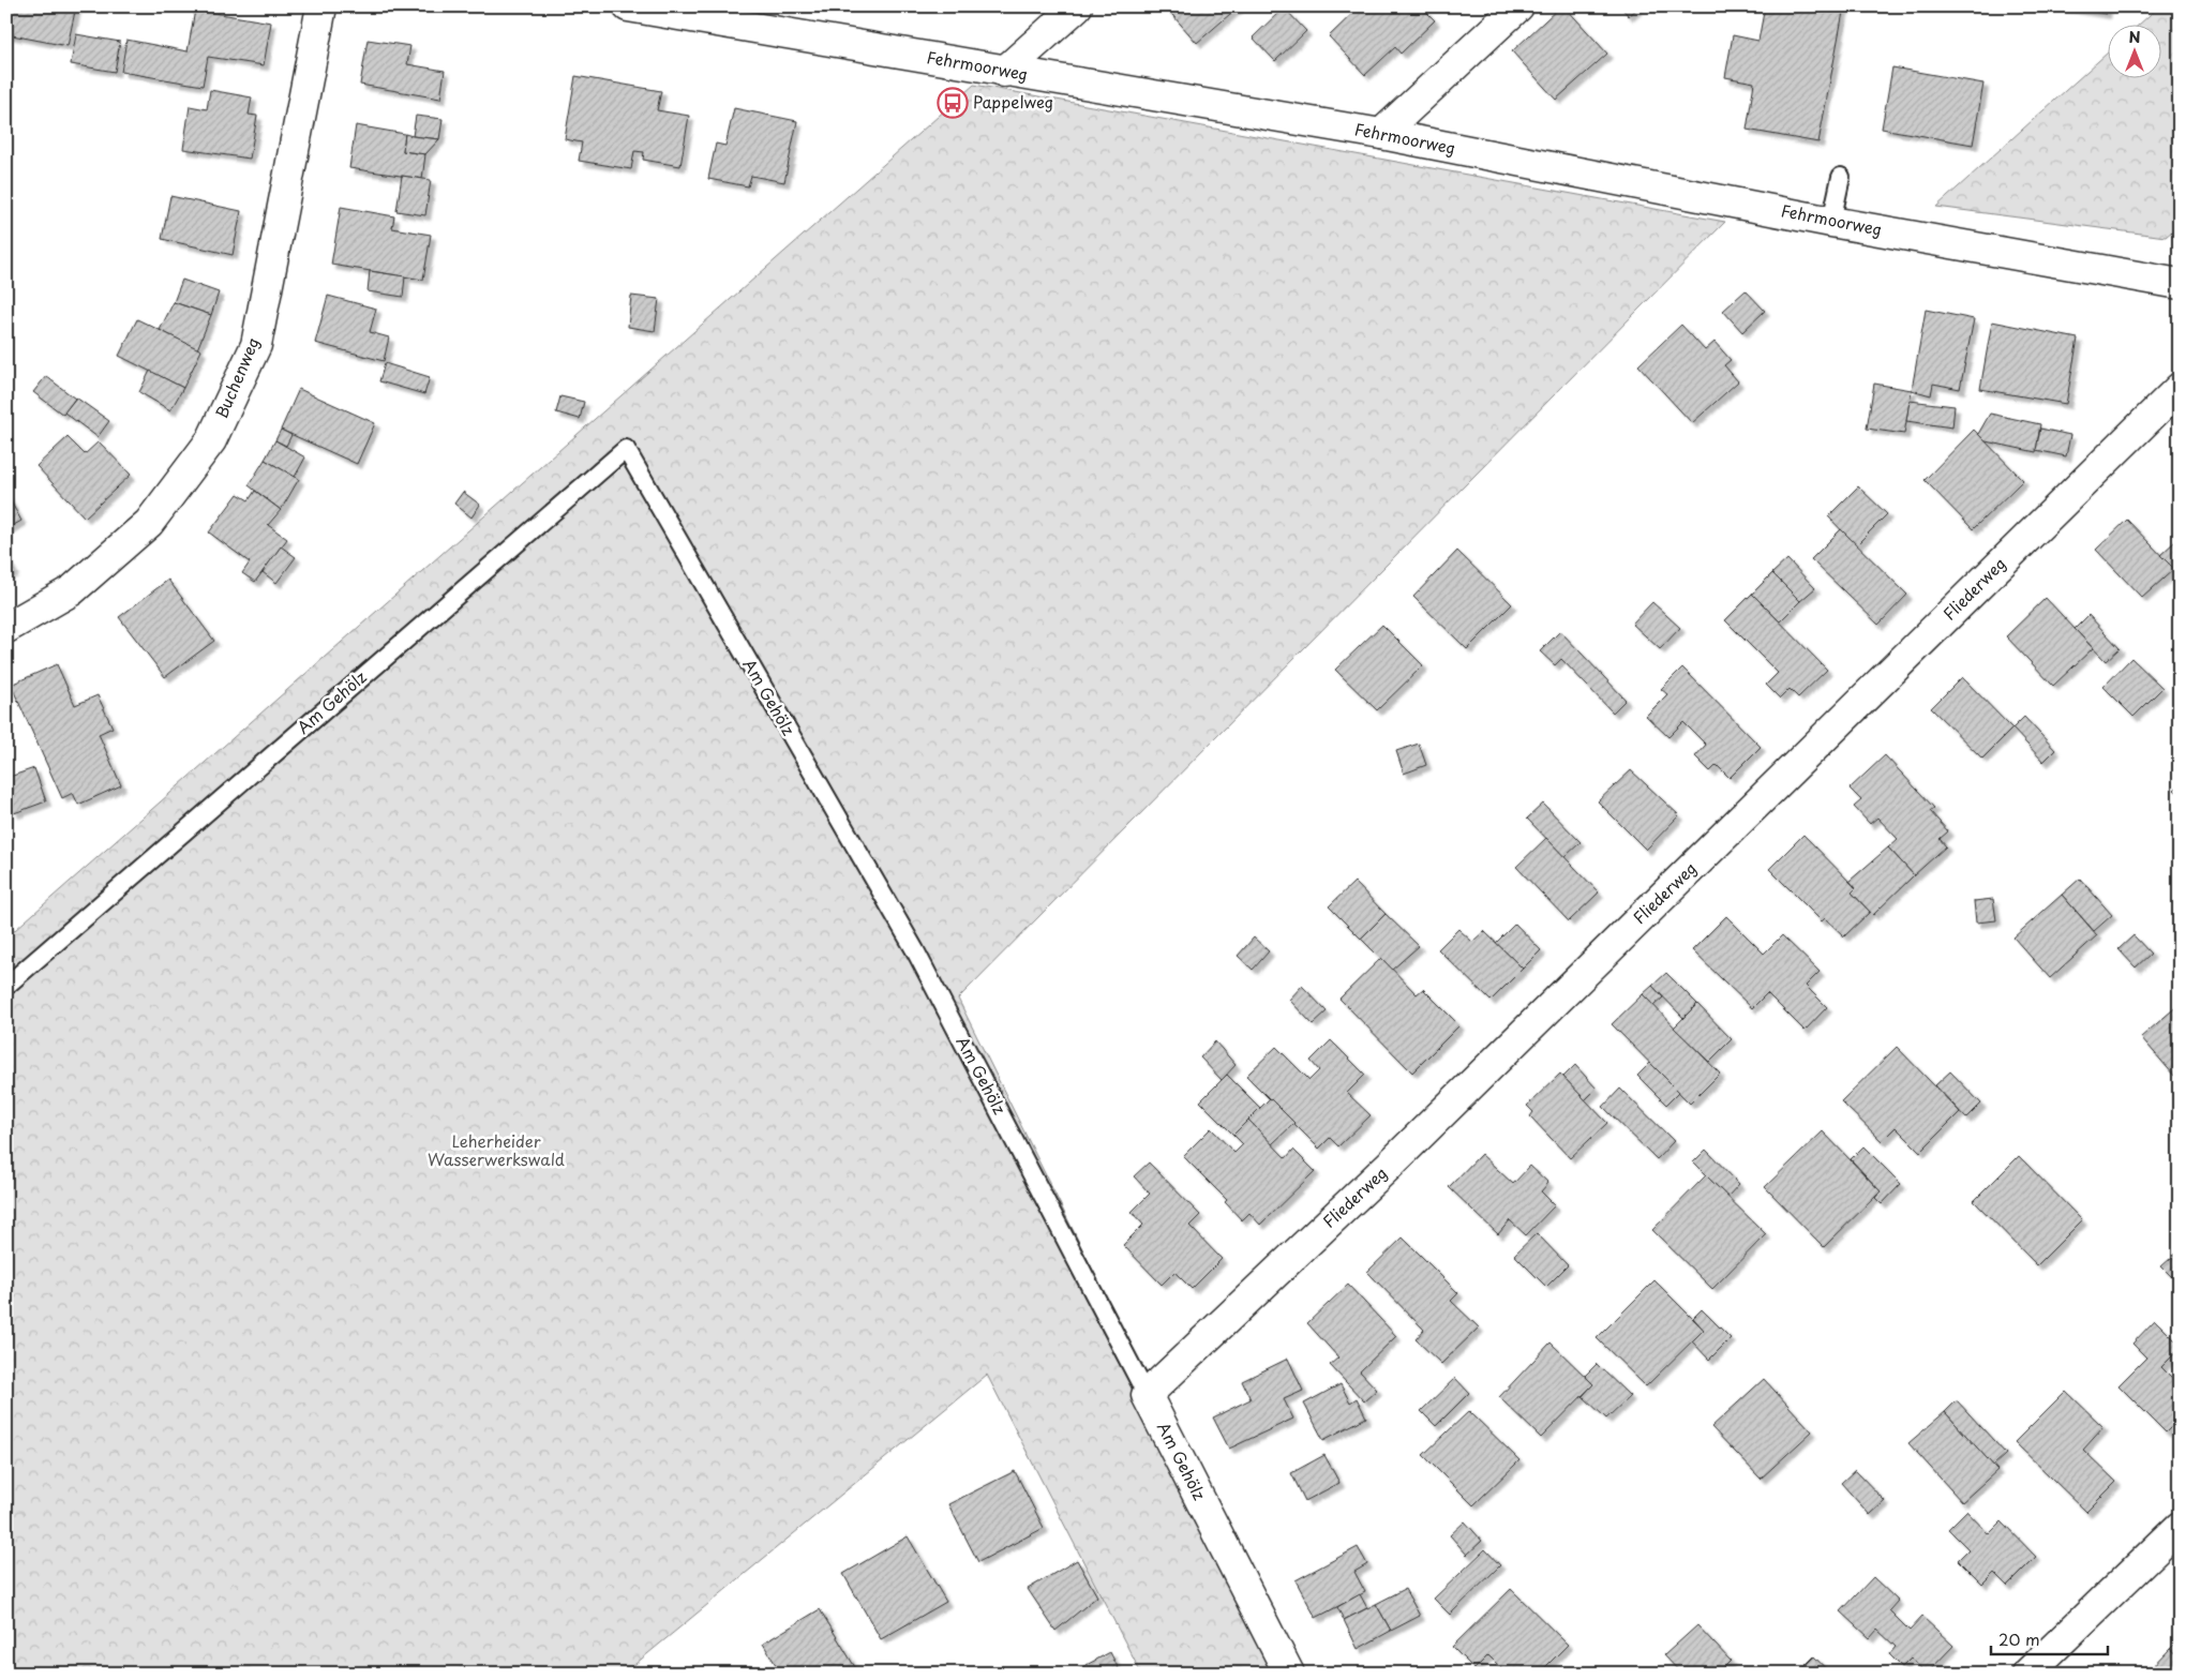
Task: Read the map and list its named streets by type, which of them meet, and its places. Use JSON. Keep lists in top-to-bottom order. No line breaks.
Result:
{"streets":{"street":["Fehrmoorweg","Buchenweg","Fliederweg","Am Gehölz"]},"crossings":[["Fliederweg","Am Gehölz"]],"parks":["Leherheider Wasserwerkswald"],"places":{"bus stop":["Pappelweg"]},"scale_bar":"20 m","north":"top"}
